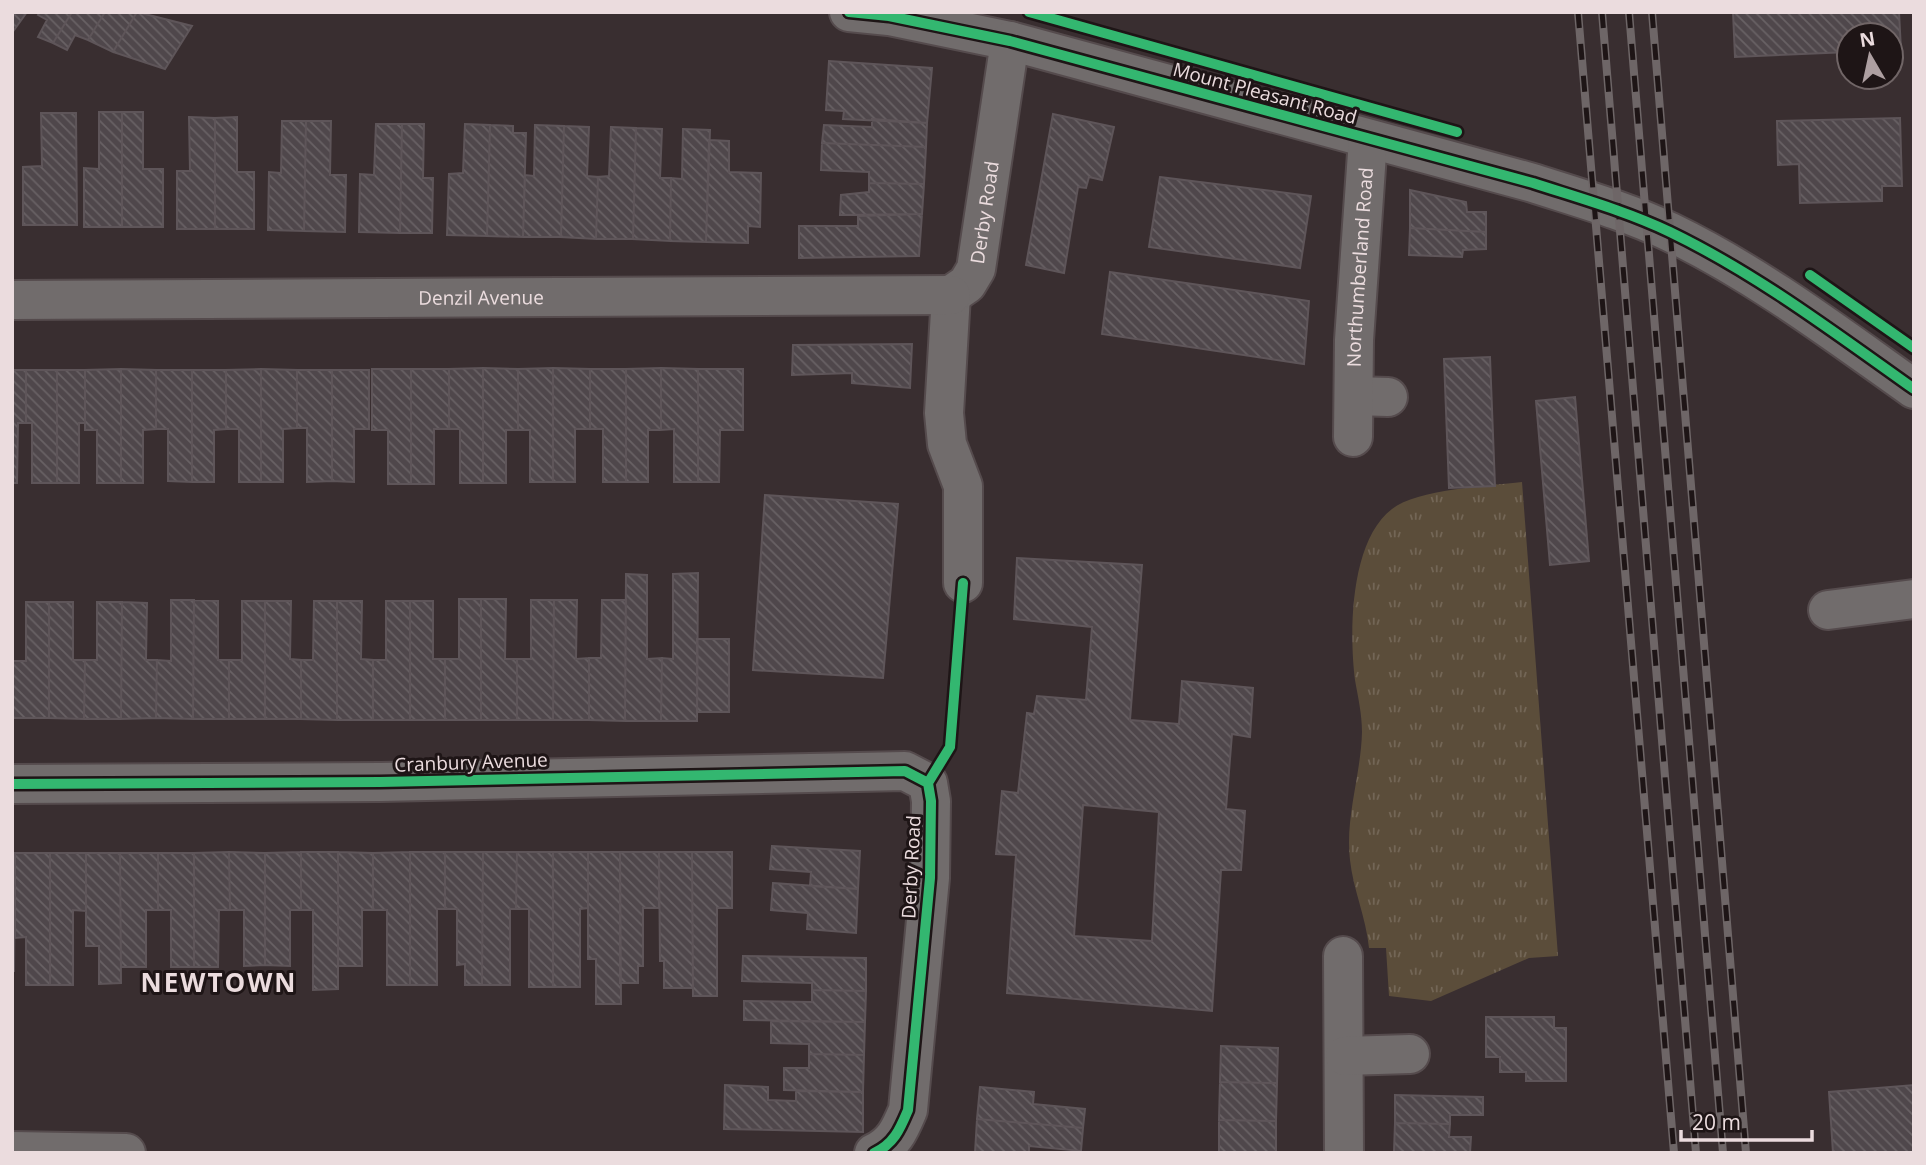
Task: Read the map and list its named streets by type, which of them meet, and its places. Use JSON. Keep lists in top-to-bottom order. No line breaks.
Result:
{"streets":{"street":["Mount Pleasant Road","Derby Road","Northumberland Road","Denzil Avenue","Cranbury Avenue"]},"crossings":[["Mount Pleasant Road","Derby Road"],["Mount Pleasant Road","Northumberland Road"],["Derby Road","Denzil Avenue"],["Derby Road","Cranbury Avenue"]],"districts":["NEWTOWN"],"scale_bar":"20 m","north":"top"}
